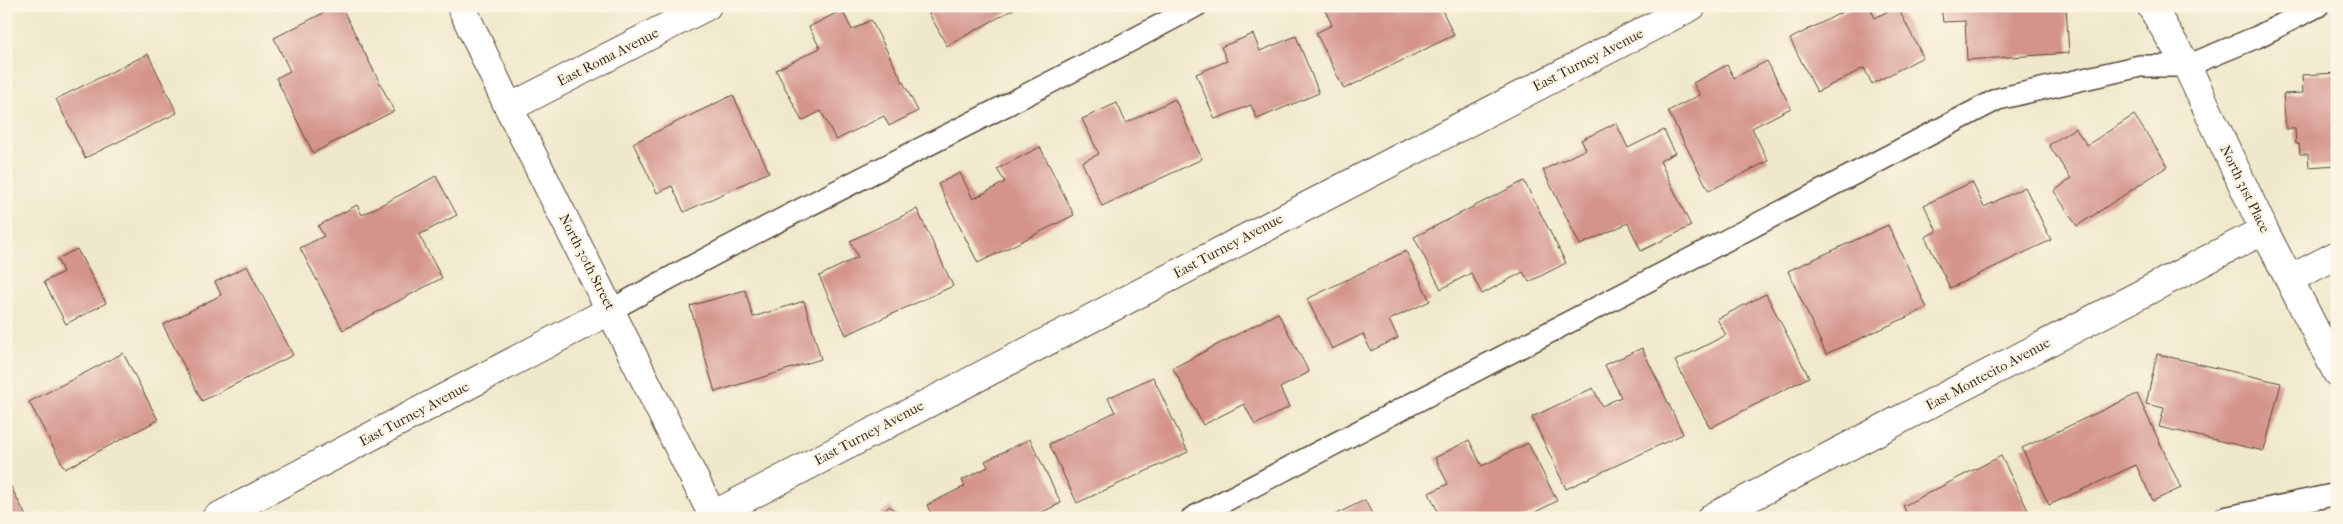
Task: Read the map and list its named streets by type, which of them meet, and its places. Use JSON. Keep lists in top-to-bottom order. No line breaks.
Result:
{"streets":{"street":["East Roma Avenue","East Turney Avenue","North 31st Place","North 30th Street","East Montecito Avenue"]},"crossings":[["East Roma Avenue","North 30th Street"],["East Turney Avenue","North 30th Street"],["North 31st Place","East Montecito Avenue"]]}
